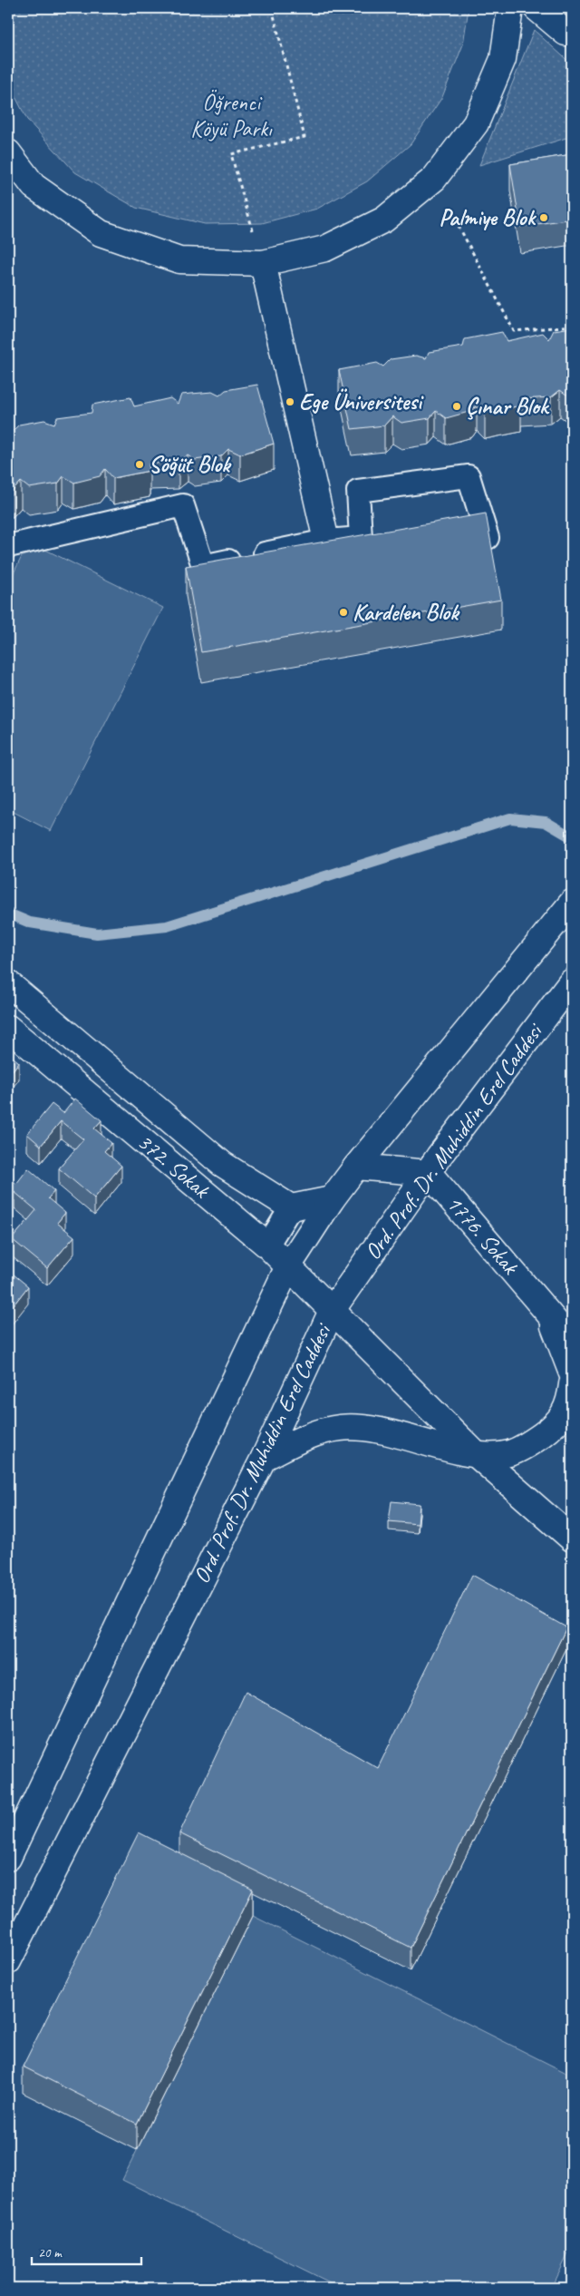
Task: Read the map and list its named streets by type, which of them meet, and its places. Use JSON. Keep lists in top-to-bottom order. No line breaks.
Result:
{"streets":{"main road":["Ord. Prof. Dr. Muhiddin Erel Caddesi","372. Sokak","1776. Sokak"]},"crossings":[["Ord. Prof. Dr. Muhiddin Erel Caddesi","372. Sokak"],["Ord. Prof. Dr. Muhiddin Erel Caddesi","1776. Sokak"]],"parks":["Öğrenci Köyü Parkı"],"places":["Palmiye Blok","Ege Üniversitesi","Çınar Blok","Söğüt Blok","Kardelen Blok"],"scale_bar":"20 m"}
